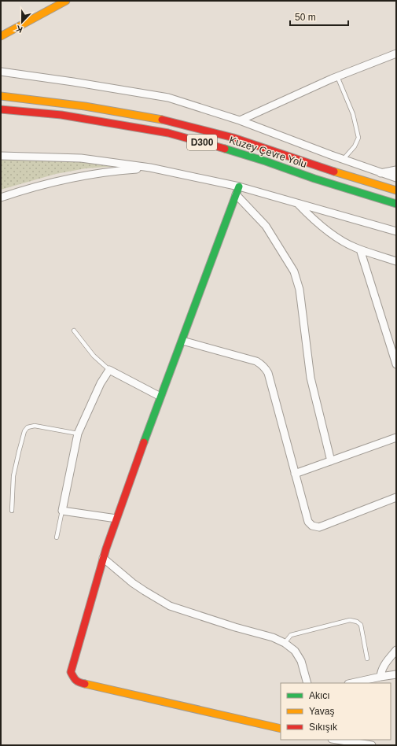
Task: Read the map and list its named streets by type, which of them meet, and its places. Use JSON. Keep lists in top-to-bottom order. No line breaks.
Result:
{"streets":{"main road":["D300","Kuzey Çevre Yolu"]},"legend":["Akıcı","Yavaş","Sıkışık"],"scale_bar":"50 m","north":"bottom"}
